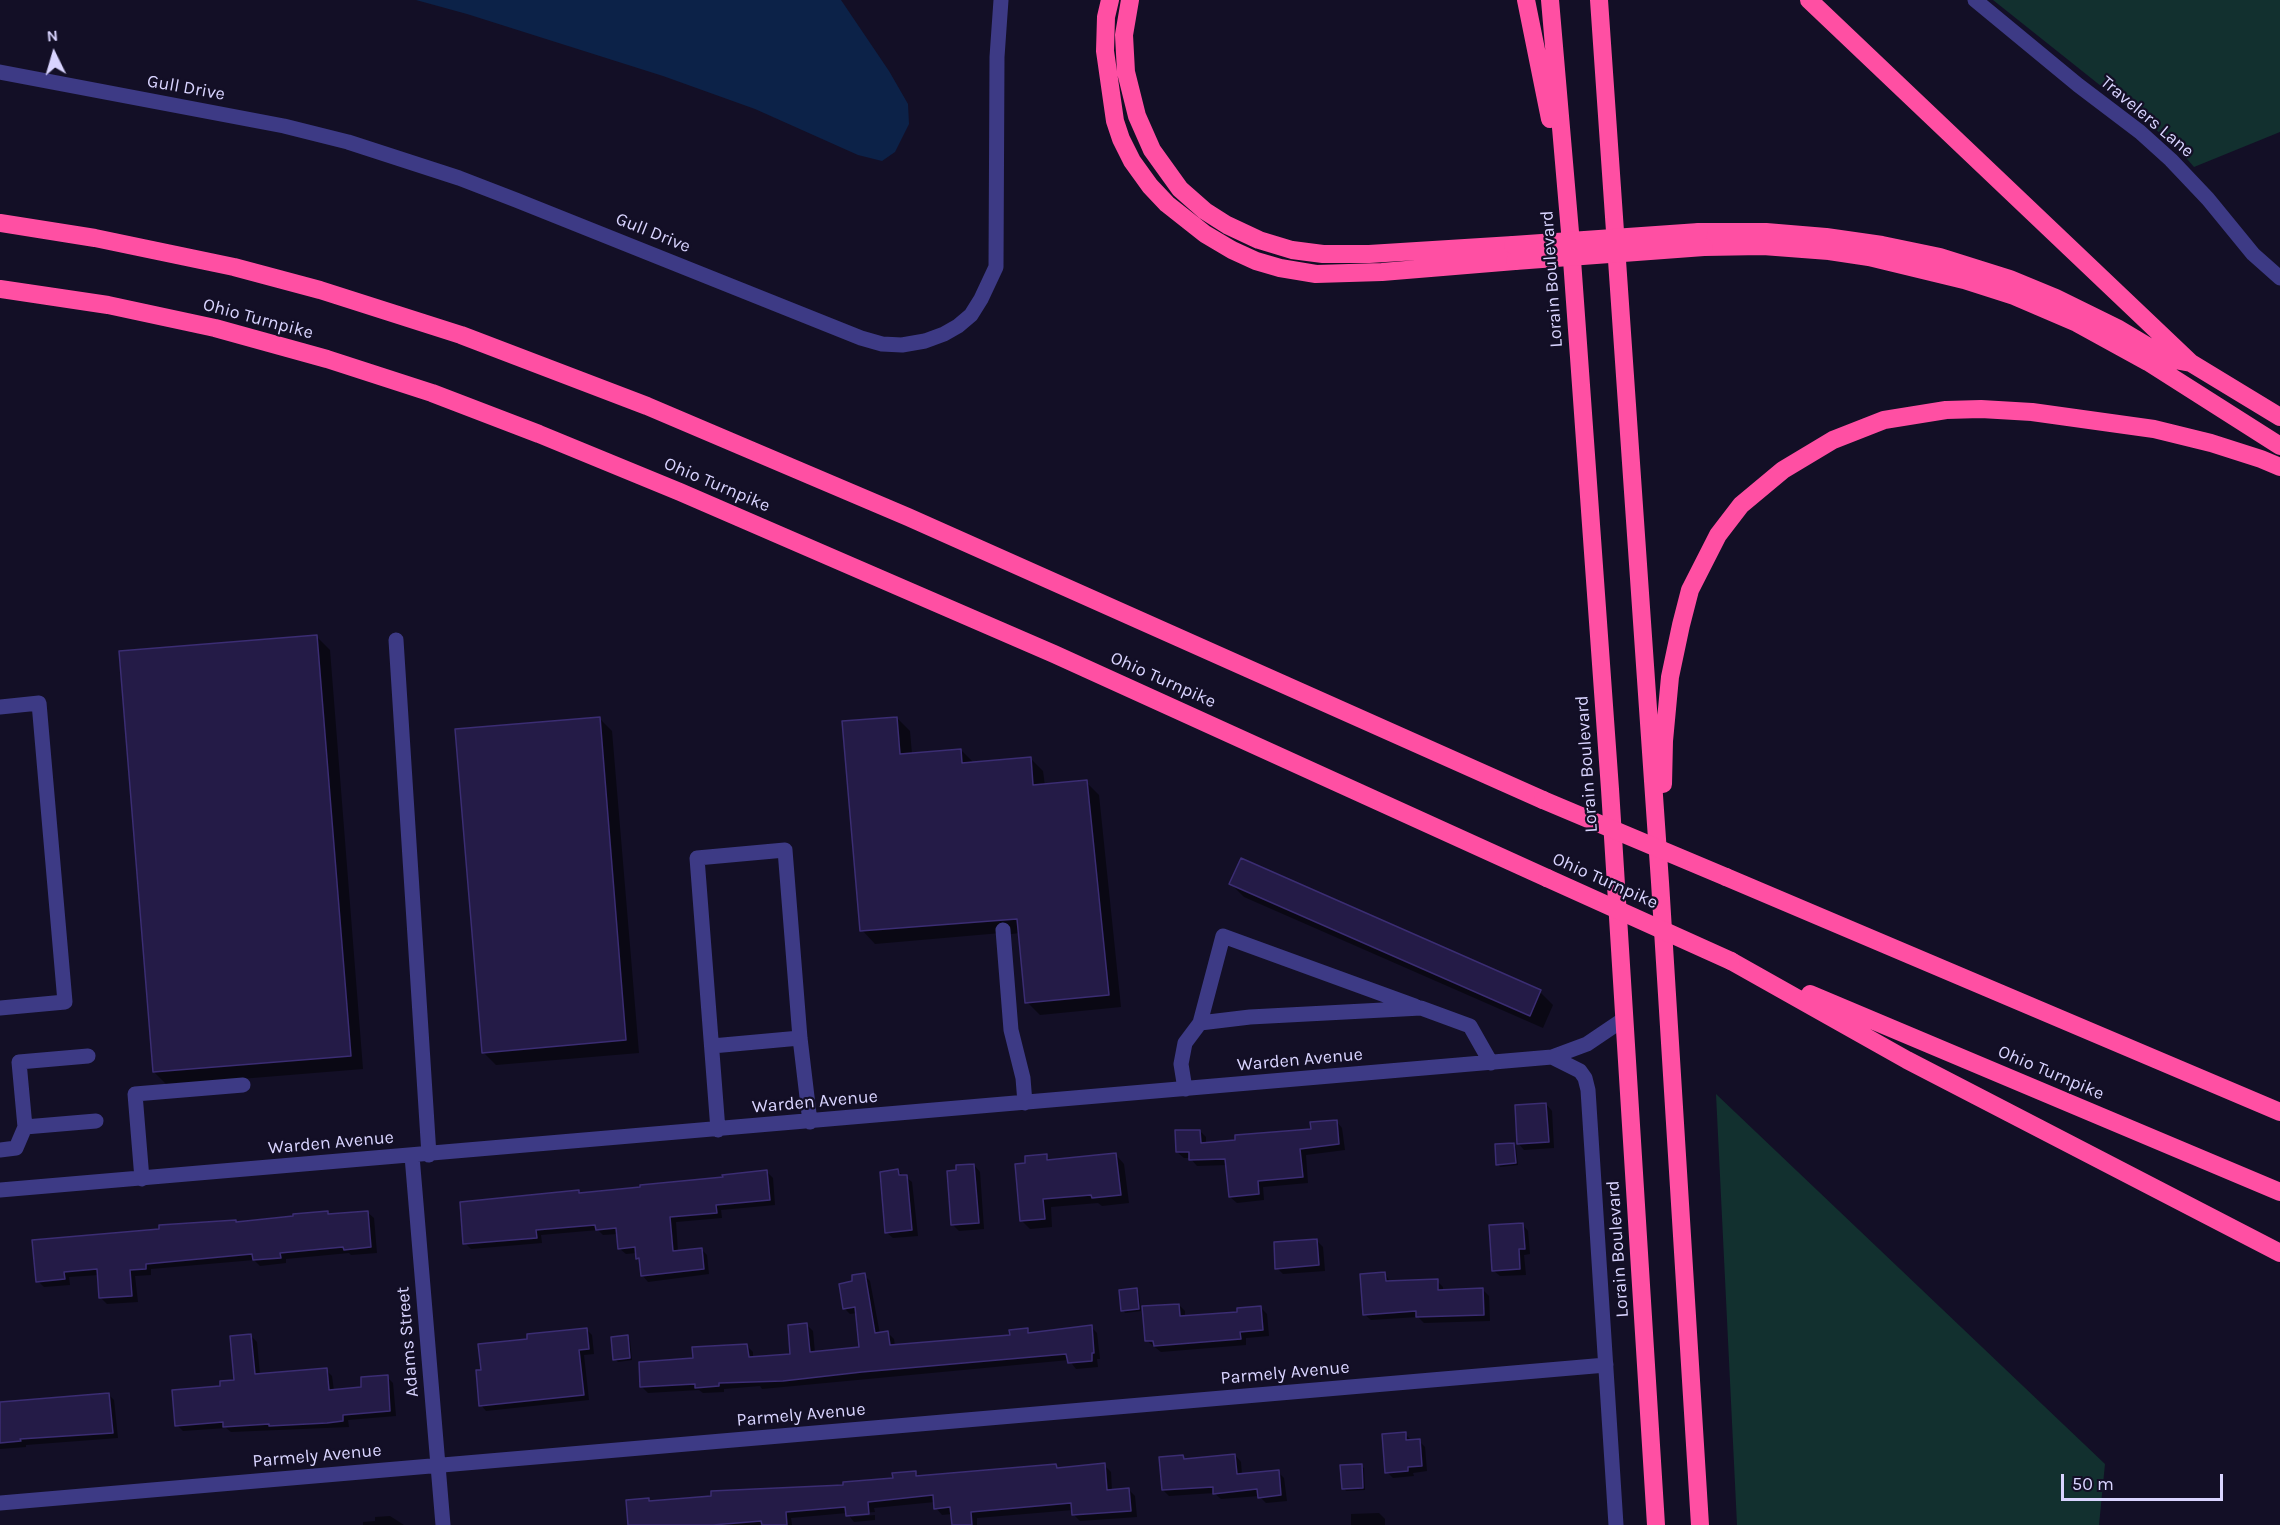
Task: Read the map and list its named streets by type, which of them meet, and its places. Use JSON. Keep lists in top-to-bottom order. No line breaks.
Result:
{"streets":{"highway":["Lorain Boulevard","Ohio Turnpike"],"street":["Gull Drive","Travelers Lane","Warden Avenue","Adams Street","Parmely Avenue"]},"crossings":[["Lorain Boulevard","Warden Avenue"],["Lorain Boulevard","Parmely Avenue"],["Warden Avenue","Adams Street"],["Adams Street","Parmely Avenue"]],"scale_bar":"50 m","north":"top"}
